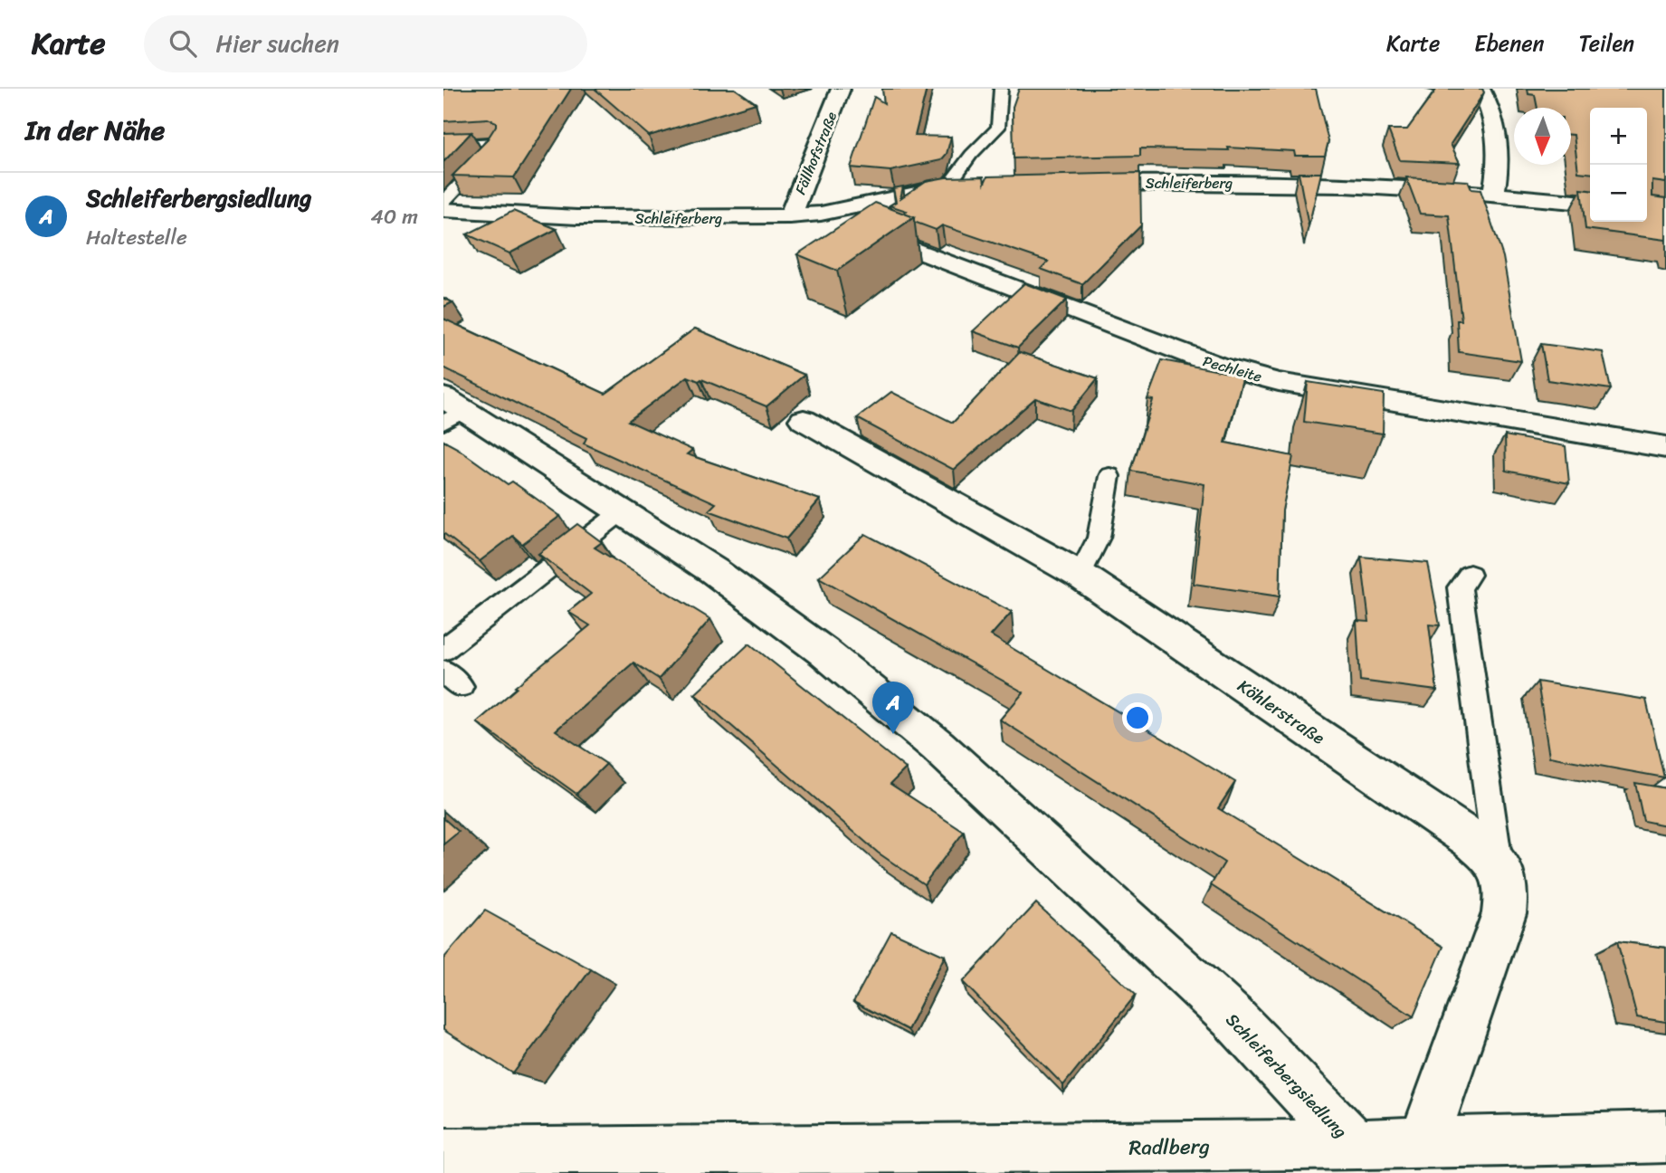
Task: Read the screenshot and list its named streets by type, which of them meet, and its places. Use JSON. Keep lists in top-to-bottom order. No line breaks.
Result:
{"streets":{"street":["Fällhofstraße","Schleiferberg","Pechleite","Köhlerstraße","Schleiferbergsiedlung","Radlberg"]},"crossings":[["Fällhofstraße","Schleiferberg"],["Schleiferberg","Pechleite"],["Schleiferbergsiedlung","Radlberg"]],"north":"bottom","page":{"header":"Karte","search":"Hier suchen","nav":["Karte","Ebenen","Teilen"],"heading":"In der Nähe","map_buttons":["+","−"],"list":[{"mark":"A","name":"Schleiferbergsiedlung","note":"Haltestelle","value":"40 m"}],"pins":"A"}}
